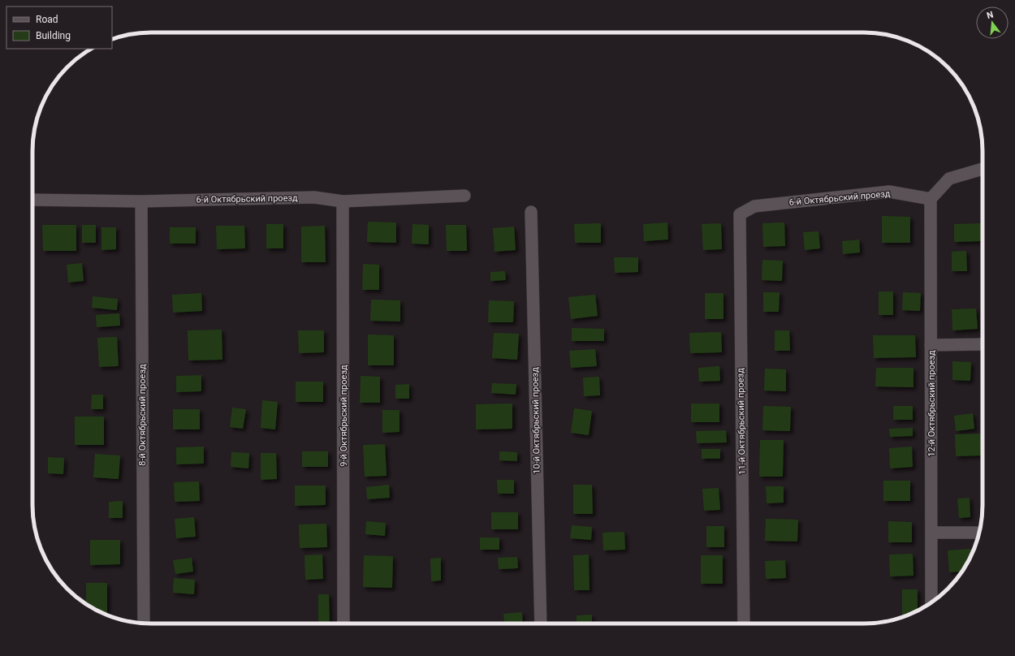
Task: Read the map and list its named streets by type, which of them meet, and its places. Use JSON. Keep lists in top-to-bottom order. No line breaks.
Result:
{"streets":{"street":["6-й Октябрьский проезд","12-й Октябрьский проезд","8-й Октябрьский проезд","9-й Октябрьский проезд","10-й Октябрьский проезд","11-й Октябрьский проезд"]},"crossings":[["6-й Октябрьский проезд","12-й Октябрьский проезд"],["6-й Октябрьский проезд","8-й Октябрьский проезд"],["6-й Октябрьский проезд","9-й Октябрьский проезд"],["6-й Октябрьский проезд","11-й Октябрьский проезд"]],"legend":["Road","Building"],"north":"top"}
